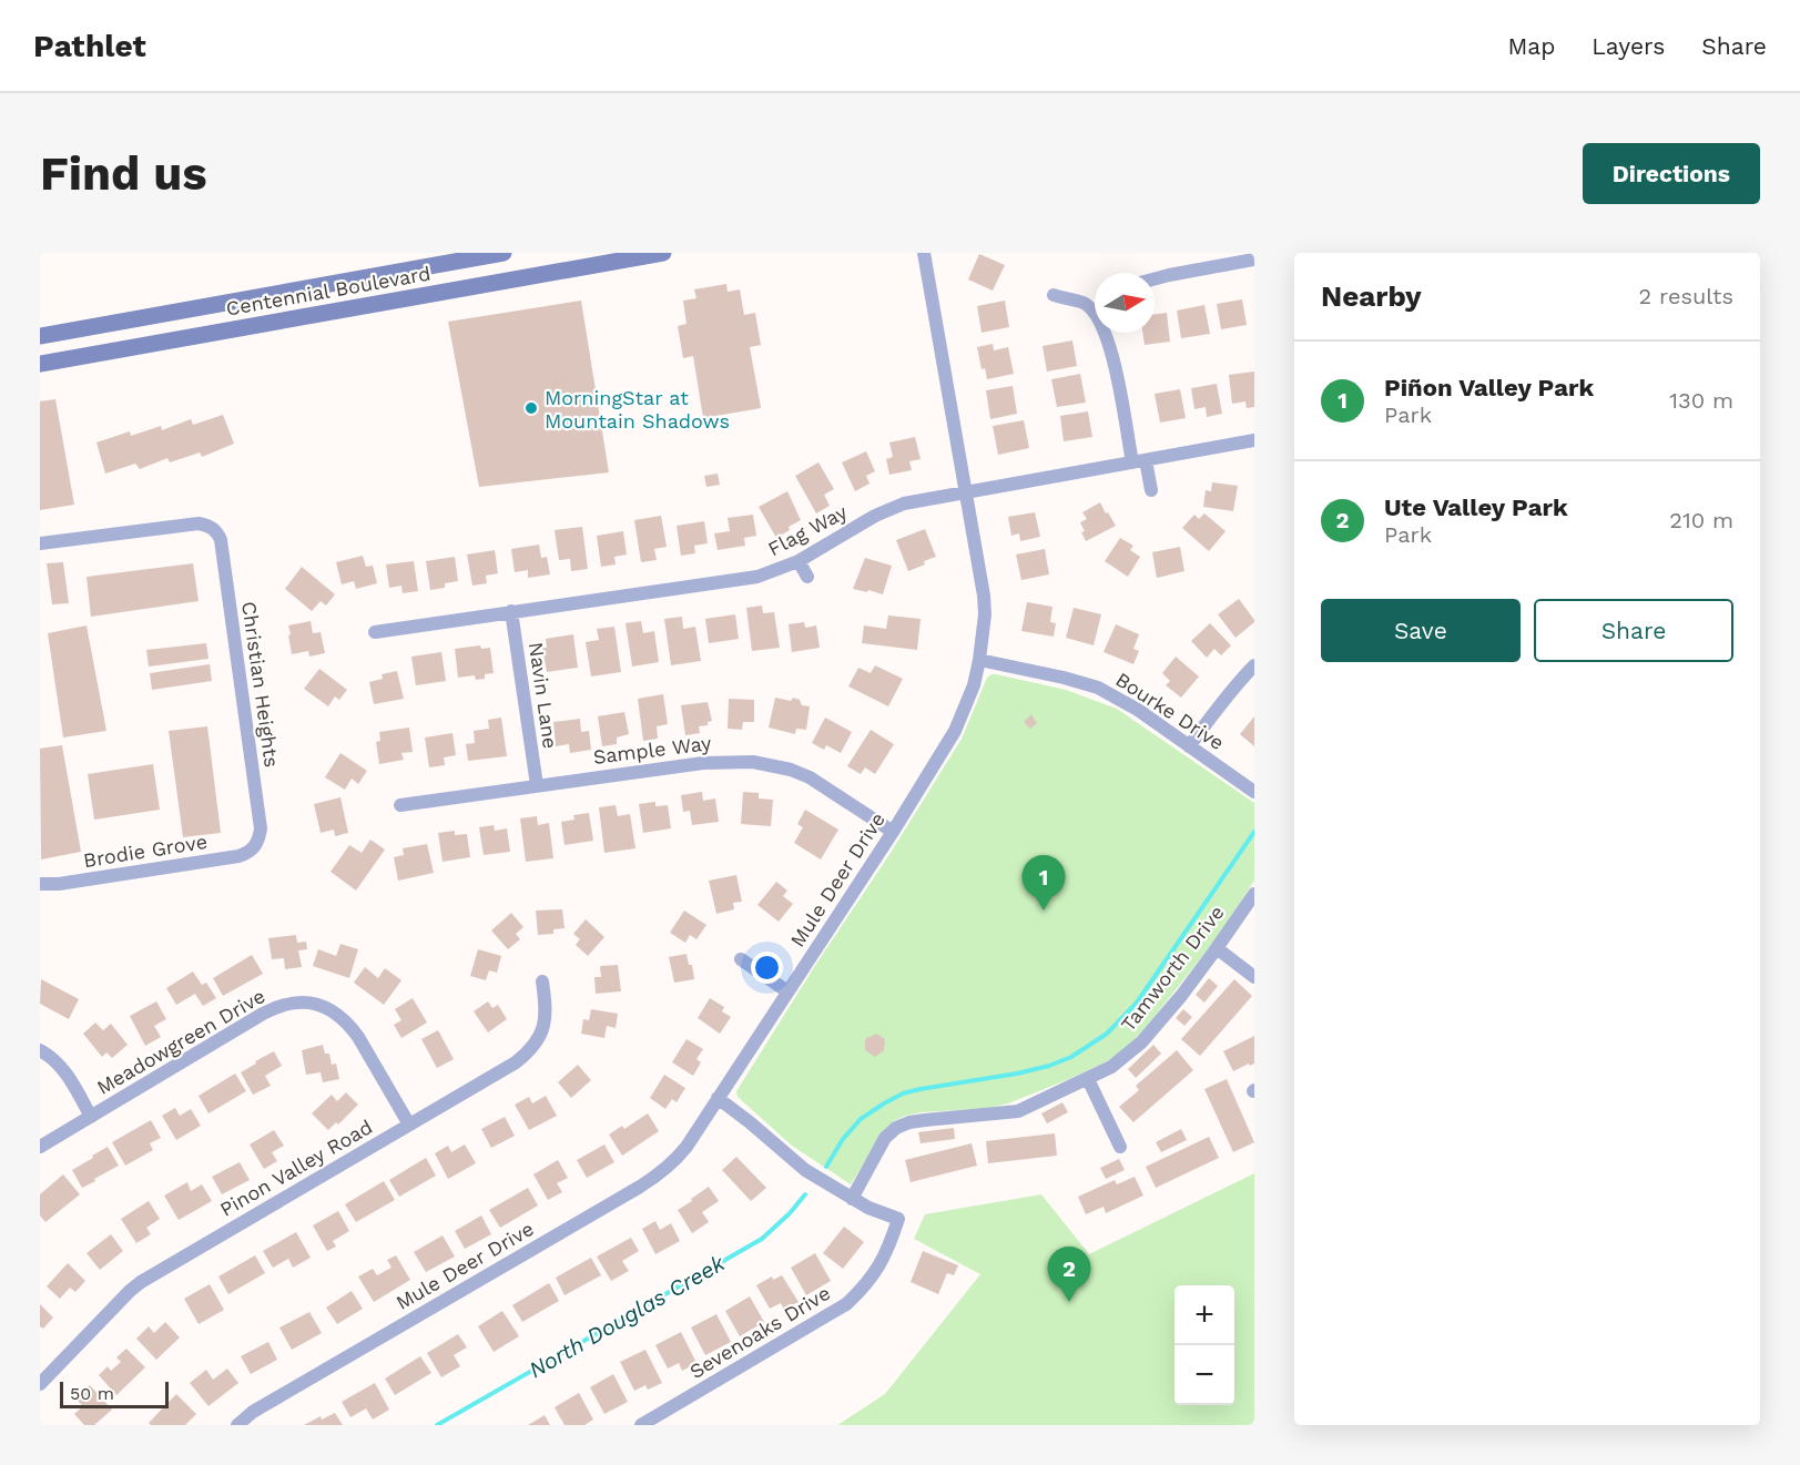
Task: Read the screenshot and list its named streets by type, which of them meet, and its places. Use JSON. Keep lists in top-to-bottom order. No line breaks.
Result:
{"streets":{"main road":["Centennial Boulevard"],"street":["Flag Way","Christian Heights","Navin Lane","Bourke Drive","Sample Way","Brodie Grove","Mule Deer Drive","Tamworth Drive","Meadowgreen Drive","Pinon Valley Road","Sevenoaks Drive"]},"crossings":[["Flag Way","Navin Lane"],["Flag Way","Mule Deer Drive"],["Christian Heights","Brodie Grove"],["Navin Lane","Sample Way"],["Bourke Drive","Mule Deer Drive"],["Sample Way","Mule Deer Drive"],["Tamworth Drive","Sevenoaks Drive"],["Meadowgreen Drive","Pinon Valley Road"]],"water":["North Douglas Creek"],"places":["MorningStar at Mountain Shadows"],"scale_bar":"50 m","north":"right","page":{"header":"Pathlet","nav":["Map","Layers","Share"],"buttons":["Directions",["Save","Share"]],"title":"Find us","heading":["Nearby","2 results"],"list":[{"mark":"1","name":"Piñon Valley Park","note":"Park","value":"130 m"},{"mark":"2","name":"Ute Valley Park","note":"Park","value":"210 m"}],"pins":["1","2"],"map_buttons":["+","−"],"scale":"50 m"}}
